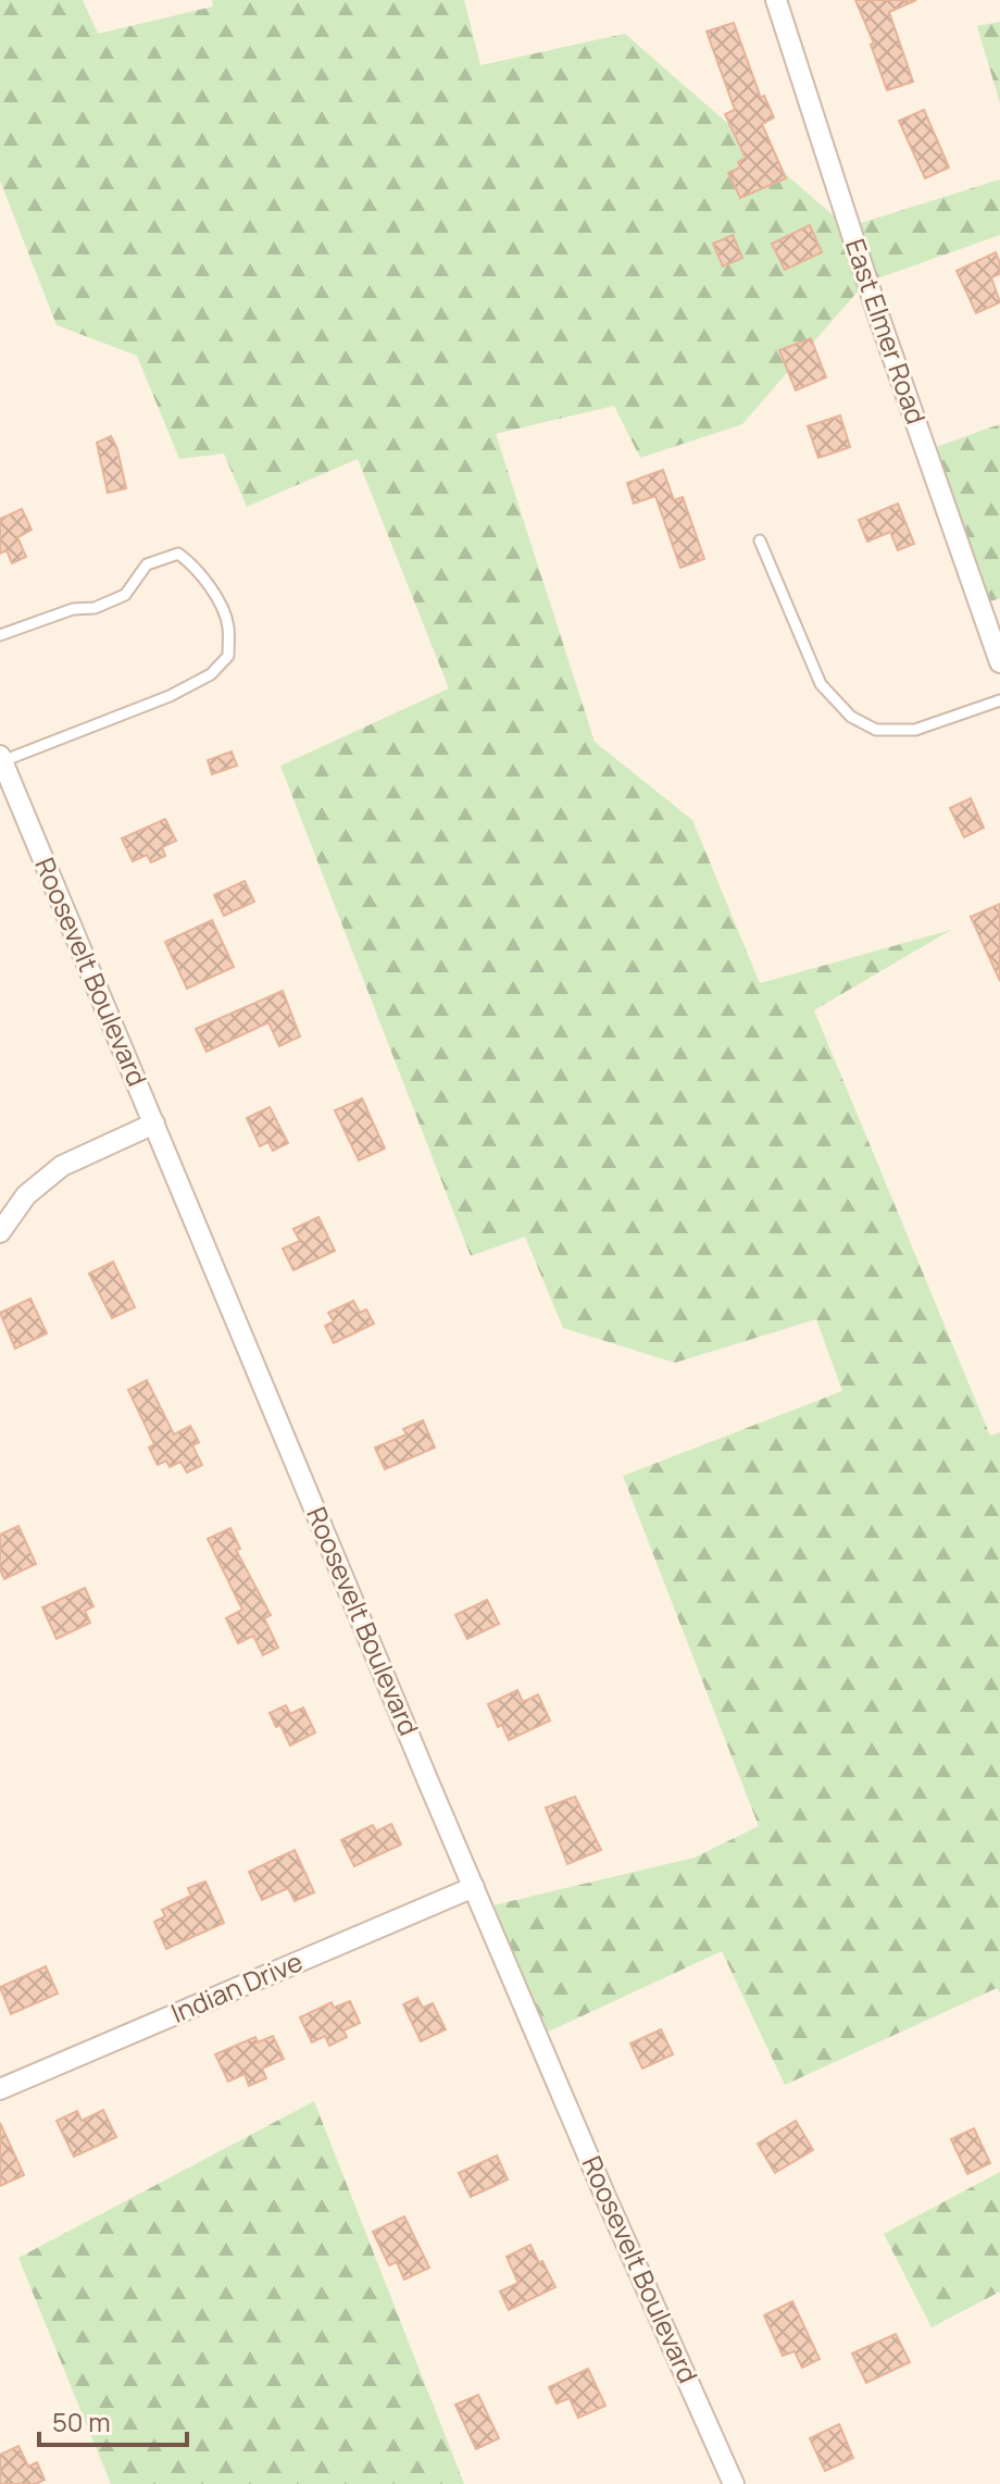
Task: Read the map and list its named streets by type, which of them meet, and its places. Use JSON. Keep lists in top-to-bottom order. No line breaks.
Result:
{"streets":{"street":["East Elmer Road","Roosevelt Boulevard","Indian Drive"]},"crossings":[["Roosevelt Boulevard","Indian Drive"]],"scale_bar":"50 m"}
